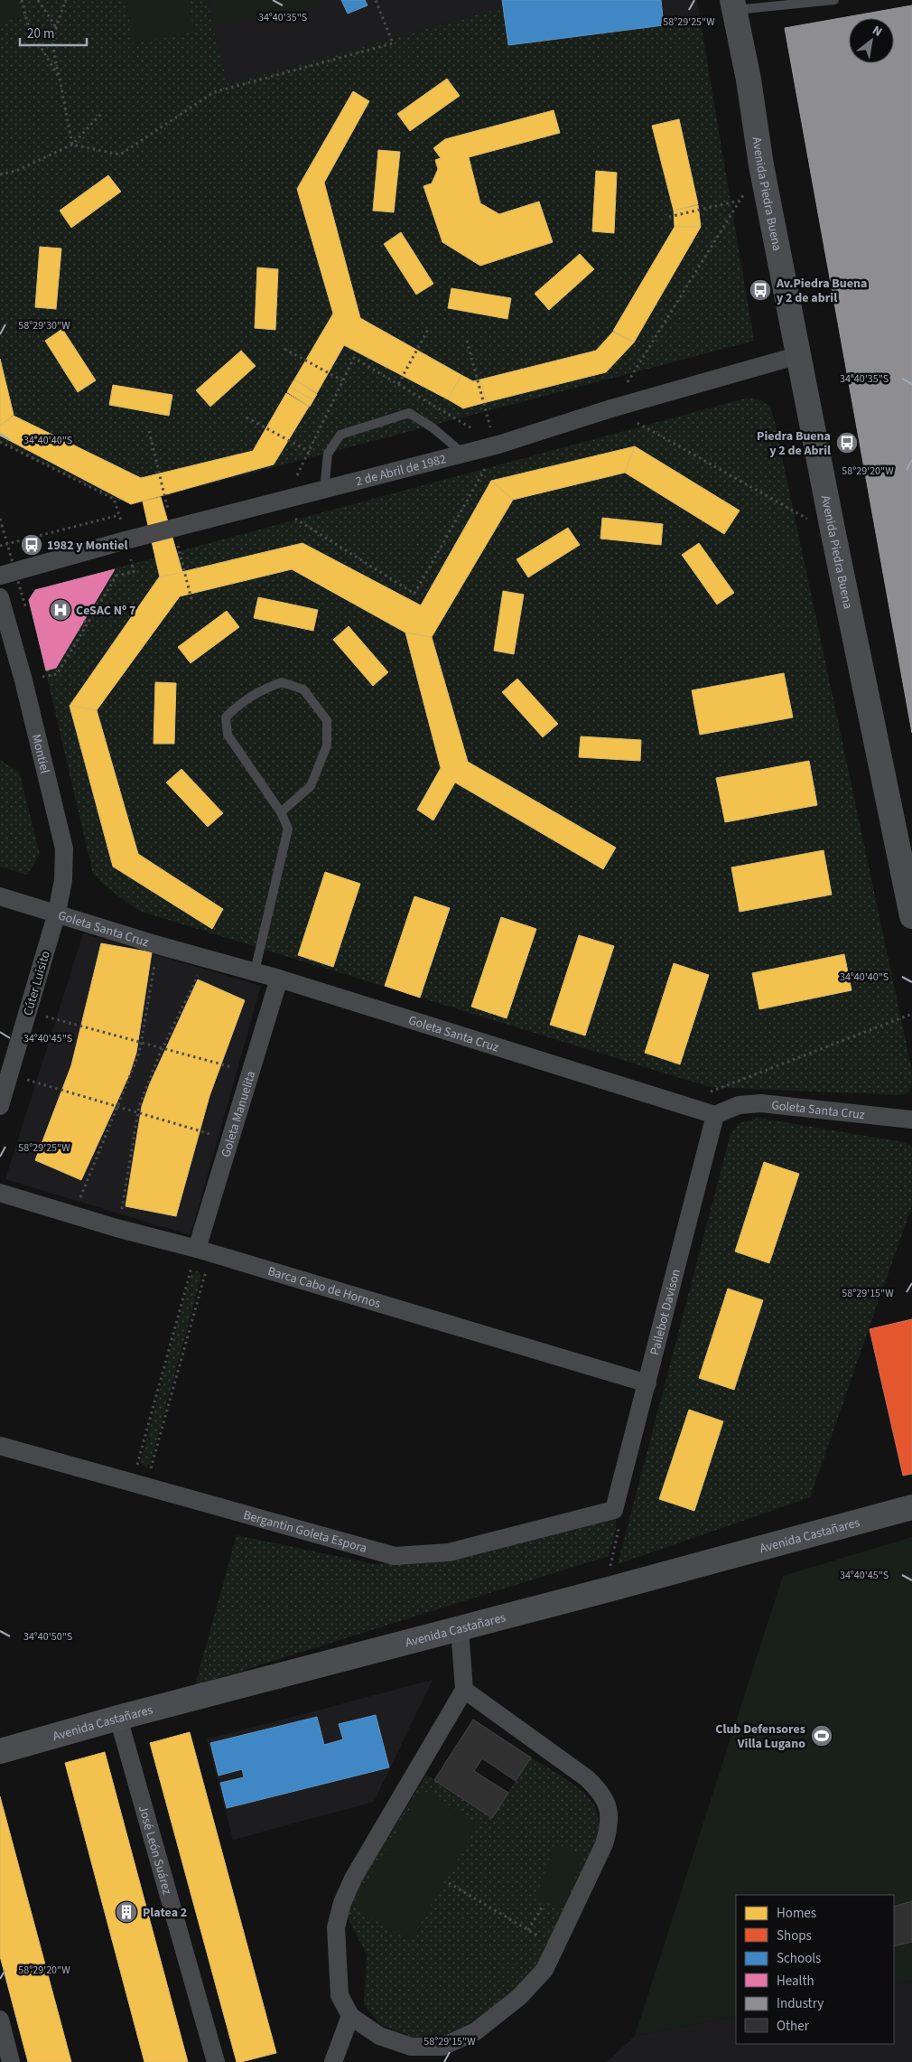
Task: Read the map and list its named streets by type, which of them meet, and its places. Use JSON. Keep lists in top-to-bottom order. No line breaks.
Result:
{"streets":{"street":["Avenida Piedra Buena","2 de Abril de 1982","Montiel","Goleta Santa Cruz","Cúter Luisito","Goleta Manuelita","Barca Cabo de Hornos","Pailebot Davison","Bergantin Goleta Espora","Avenida Castañares","José León Suárez"]},"crossings":[["Avenida Piedra Buena","2 de Abril de 1982"],["Montiel","Goleta Santa Cruz"],["Montiel","Cúter Luisito"],["Goleta Santa Cruz","Cúter Luisito"],["Goleta Santa Cruz","Goleta Manuelita"],["Goleta Santa Cruz","Pailebot Davison"],["Goleta Manuelita","Barca Cabo de Hornos"],["Barca Cabo de Hornos","Pailebot Davison"],["Pailebot Davison","Bergantin Goleta Espora"],["Avenida Castañares","José León Suárez"]],"places":{"bus stop":["Av.Piedra Buena y 2 de abril","Piedra Buena y 2 de Abril","1982 y Montiel"],"hospital":["CeSAC Nº 7"],"sports":["Club Defensores Villa Lugano"],"building":["Platea 2"]},"legend":["Homes","Shops","Schools","Health","Industry","Other"],"scale_bar":"20 m","north":"top right","coordinates":["34°40'35\"S","58°29'25\"W","58°29'30\"W","34°40'40\"S","58°29'20\"W","34°40'45\"S","58°29'15\"W","34°40'50\"S"]}
